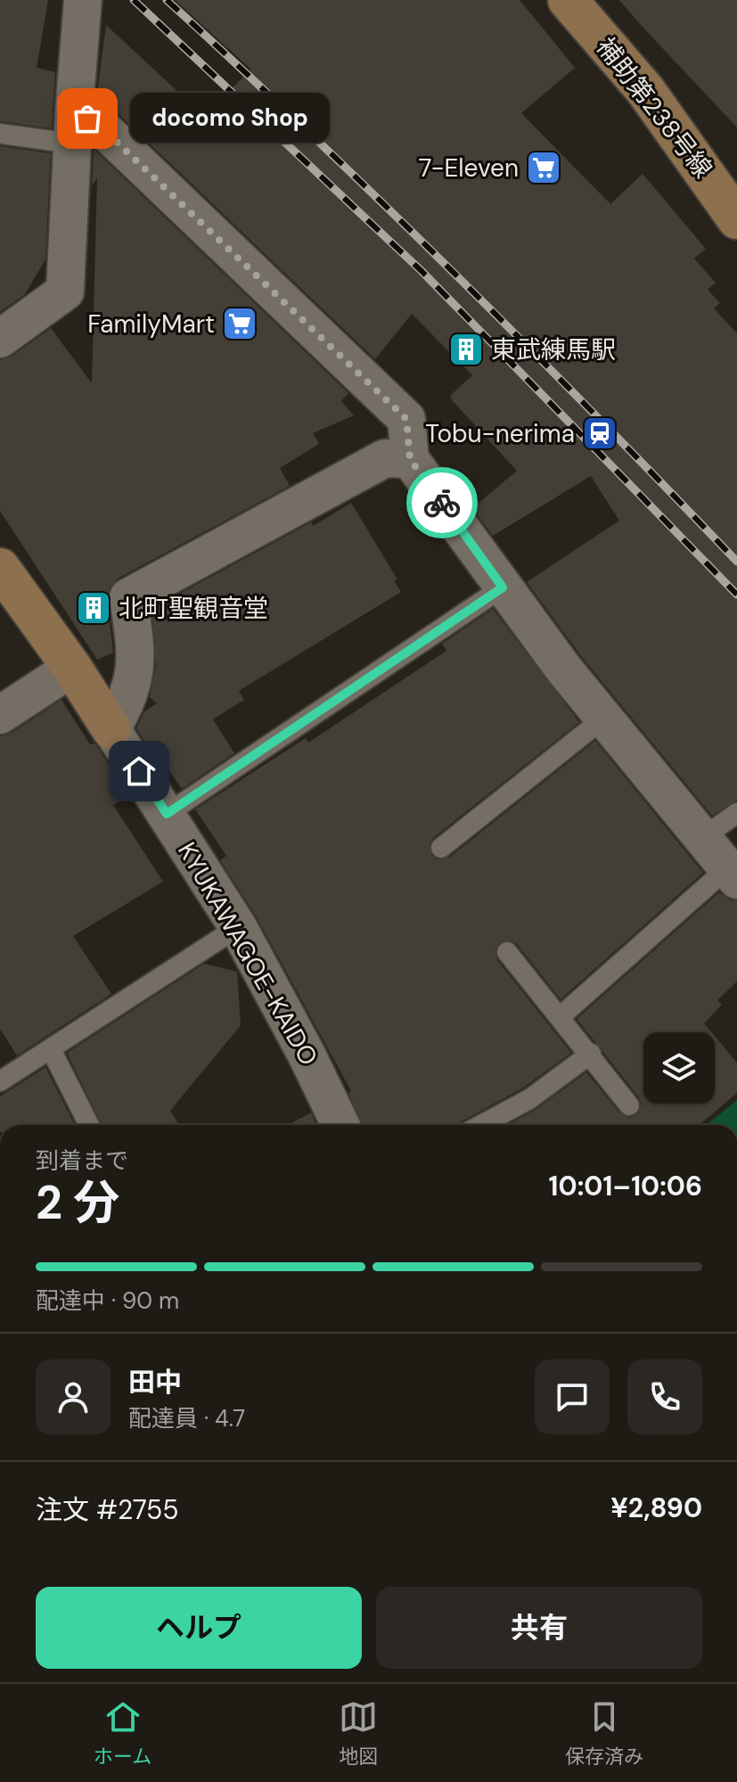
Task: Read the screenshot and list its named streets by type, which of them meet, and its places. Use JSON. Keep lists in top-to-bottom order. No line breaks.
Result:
{"streets":{"street":["補助第238号線","KYUKAWAGOE-KAIDO"]},"places":{"other":["docomo Shop"],"supermarket":["7-Eleven","FamilyMart"],"building":["東武練馬駅","北町聖観音堂"],"station":["Tobu-nerima"]},"page":{"bubble":"docomo Shop","heading":["2 分","到着まで","10:01–10:06"],"panel":["田中","配達員 · 4.7","注文 #2755","¥2,890"],"bar":"配達中 · 90 m","buttons":["ヘルプ","共有"],"tabs":["ホーム","地図","保存済み"]}}
